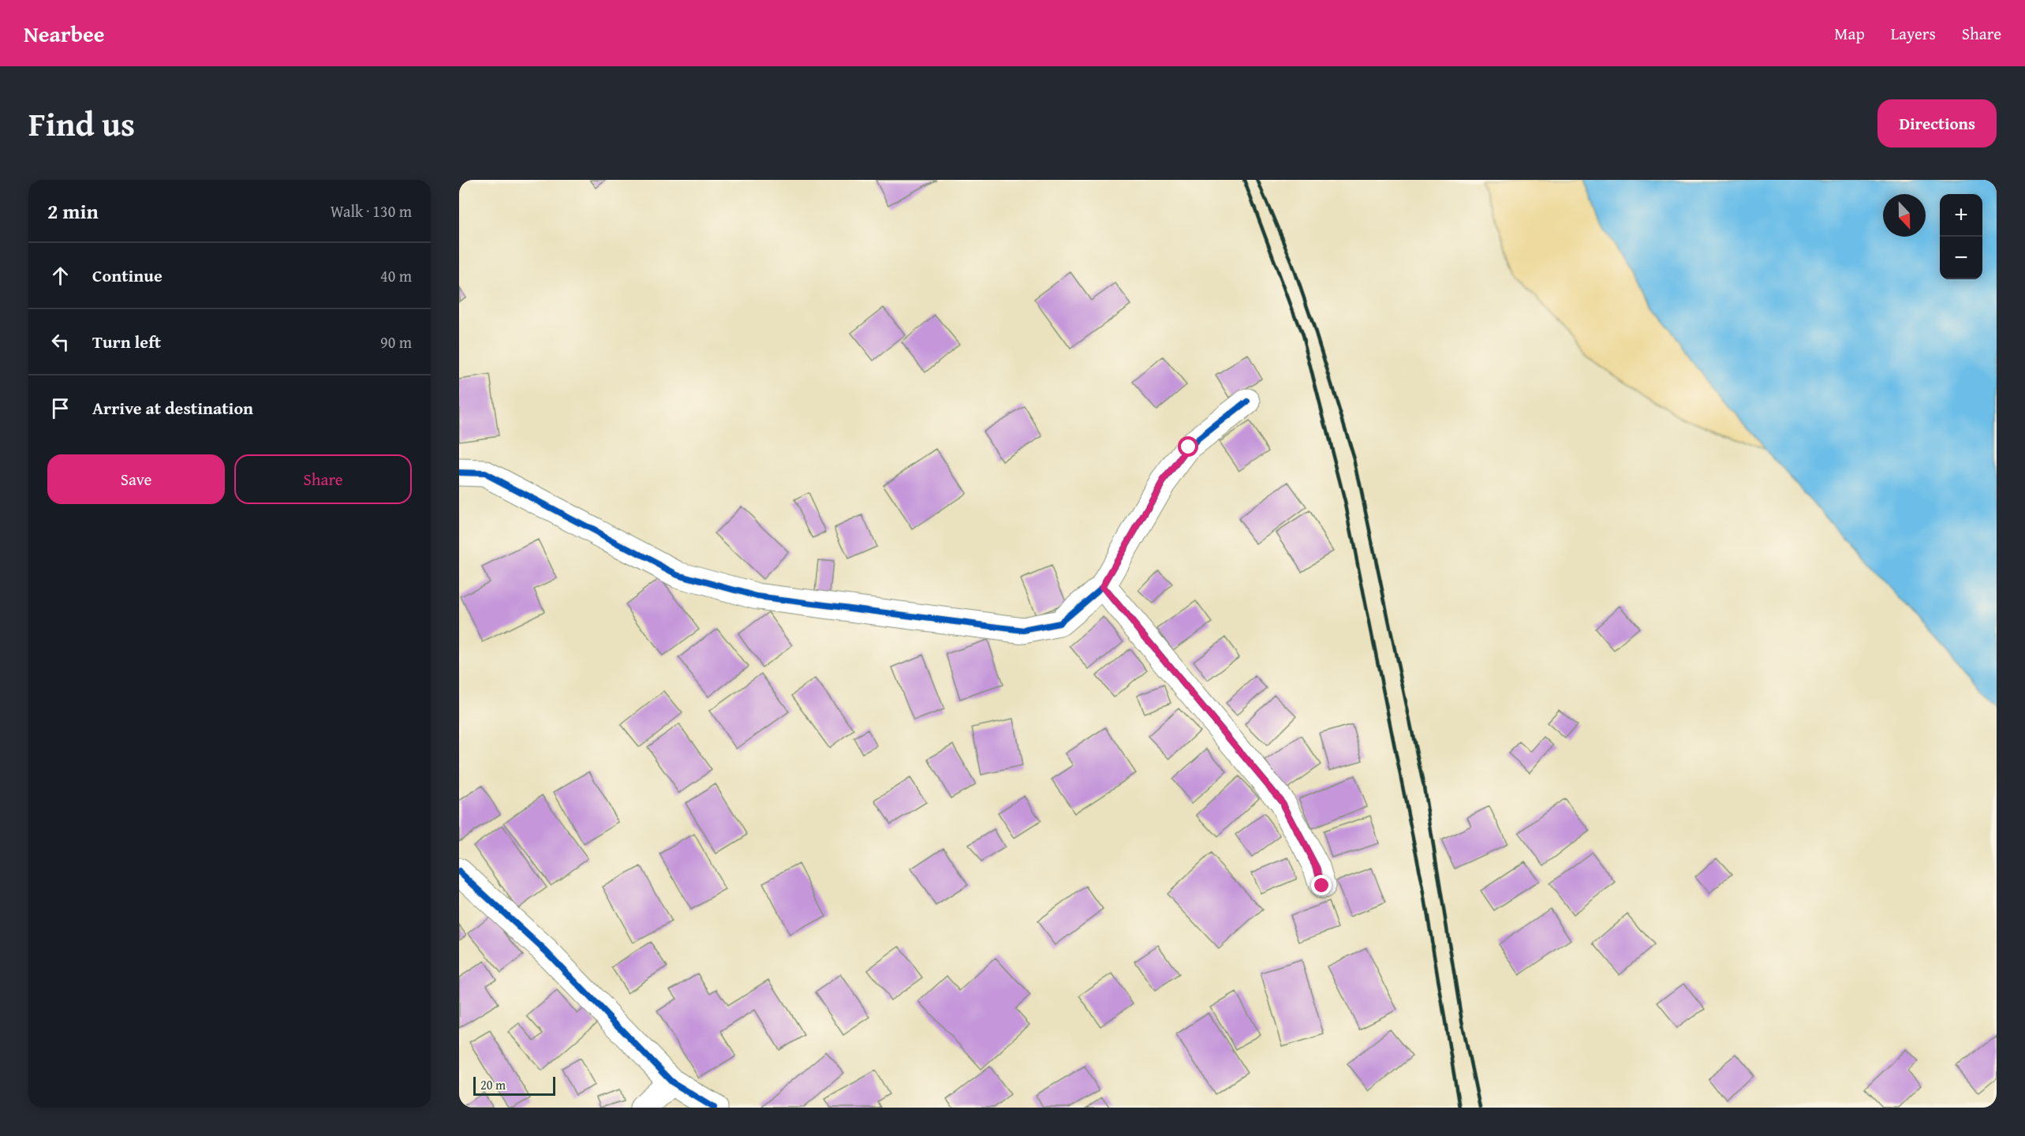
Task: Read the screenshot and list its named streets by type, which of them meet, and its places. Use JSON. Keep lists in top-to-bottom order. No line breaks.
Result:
{"scale_bar":"20 m","north":"bottom","page":{"header":"Nearbee","nav":["Map","Layers","Share"],"title":"Find us","buttons":["Directions",["Save","Share"]],"heading":["2 min","Walk · 130 m"],"map_buttons":["+","−"],"list":[["Continue","40 m"],["Turn left","90 m"],"Arrive at destination"],"scale":"20 m"}}
